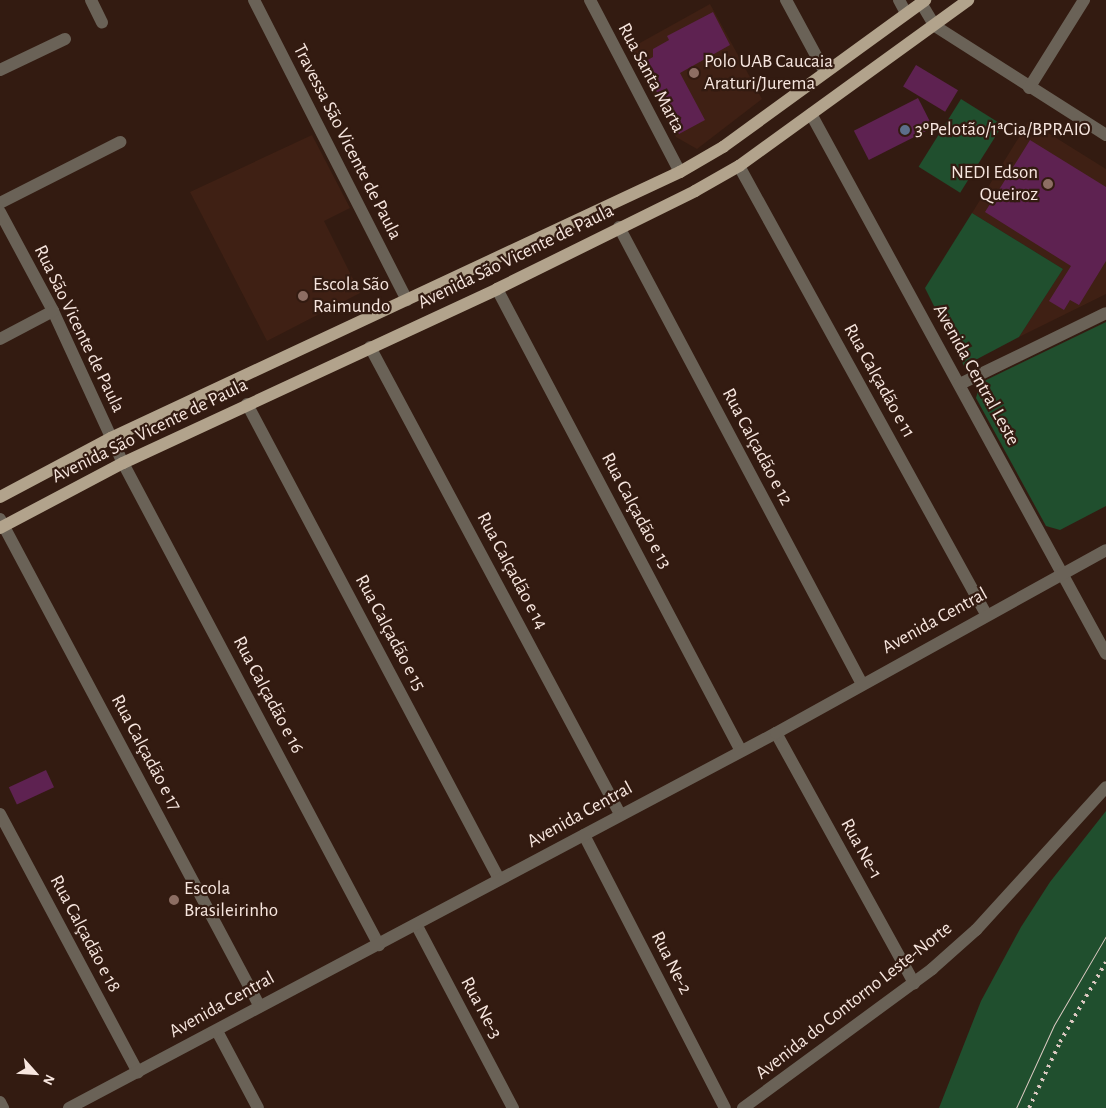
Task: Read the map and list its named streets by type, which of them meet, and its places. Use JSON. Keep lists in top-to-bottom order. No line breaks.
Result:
{"streets":{"main road":["Avenida São Vicente de Paula"],"street":["Rua Santa Marta","Travessa São Vicente de Paula","Rua São Vicente de Paula","Avenida Central Leste","Rua Calçadão e 11","Rua Calçadão e 12","Rua Calçadão e 13","Rua Calçadão e 14","Avenida Central","Rua Calçadão e 15","Rua Calçadão e 16","Rua Calçadão e 17","Rua Ne-1","Rua Calçadão e 18","Rua Ne-2","Avenida do Contorno Leste-Norte","Rua Ne-3"]},"crossings":[["Rua Santa Marta","Avenida São Vicente de Paula"],["Travessa São Vicente de Paula","Avenida São Vicente de Paula"],["Avenida São Vicente de Paula","Rua São Vicente de Paula"],["Avenida São Vicente de Paula","Avenida Central Leste"],["Avenida São Vicente de Paula","Rua Calçadão e 11"],["Avenida São Vicente de Paula","Rua Calçadão e 12"],["Avenida São Vicente de Paula","Rua Calçadão e 13"],["Avenida São Vicente de Paula","Rua Calçadão e 14"],["Avenida São Vicente de Paula","Rua Calçadão e 15"],["Avenida São Vicente de Paula","Rua Calçadão e 16"],["Avenida São Vicente de Paula","Rua Calçadão e 17"],["Rua São Vicente de Paula","Rua Calçadão e 16"],["Avenida Central Leste","Avenida Central"],["Rua Calçadão e 11","Avenida Central"],["Rua Calçadão e 12","Avenida Central"],["Rua Calçadão e 13","Avenida Central"],["Rua Calçadão e 14","Avenida Central"],["Avenida Central","Rua Calçadão e 15"],["Avenida Central","Rua Calçadão e 16"],["Avenida Central","Rua Calçadão e 17"],["Avenida Central","Rua Ne-1"],["Avenida Central","Rua Calçadão e 18"],["Avenida Central","Rua Ne-2"],["Avenida Central","Rua Ne-3"],["Rua Ne-1","Avenida do Contorno Leste-Norte"]],"places":["Polo UAB Caucaia Araturi/Jurema","3ºPelotão/1ªCia/BPRAIO","NEDI Edson Queiroz","Escola São Raimundo","Escola Brasileirinho"],"north":"bottom right"}
